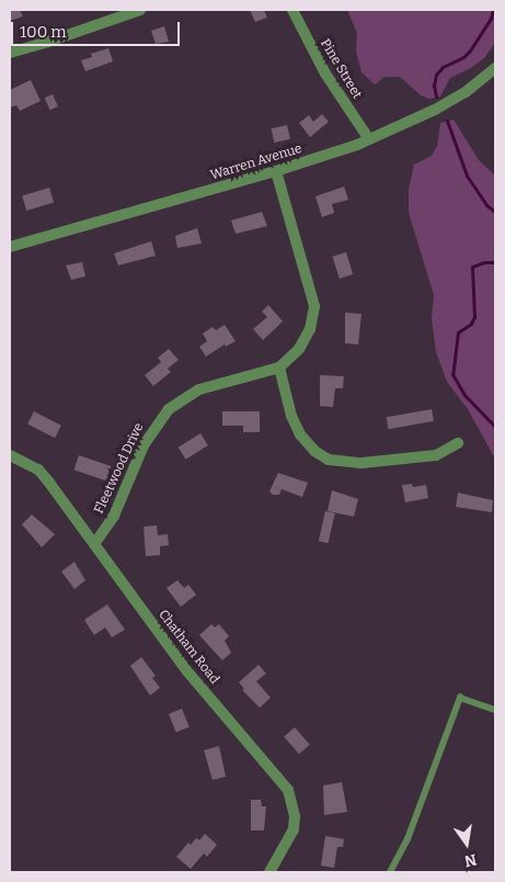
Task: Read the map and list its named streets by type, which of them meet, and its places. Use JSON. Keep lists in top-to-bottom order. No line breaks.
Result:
{"streets":{"street":["Pine Street","Warren Avenue","Fleetwood Drive","Chatham Road"]},"crossings":[["Pine Street","Warren Avenue"],["Warren Avenue","Fleetwood Drive"],["Fleetwood Drive","Chatham Road"]],"scale_bar":"100 m","north":"bottom"}
